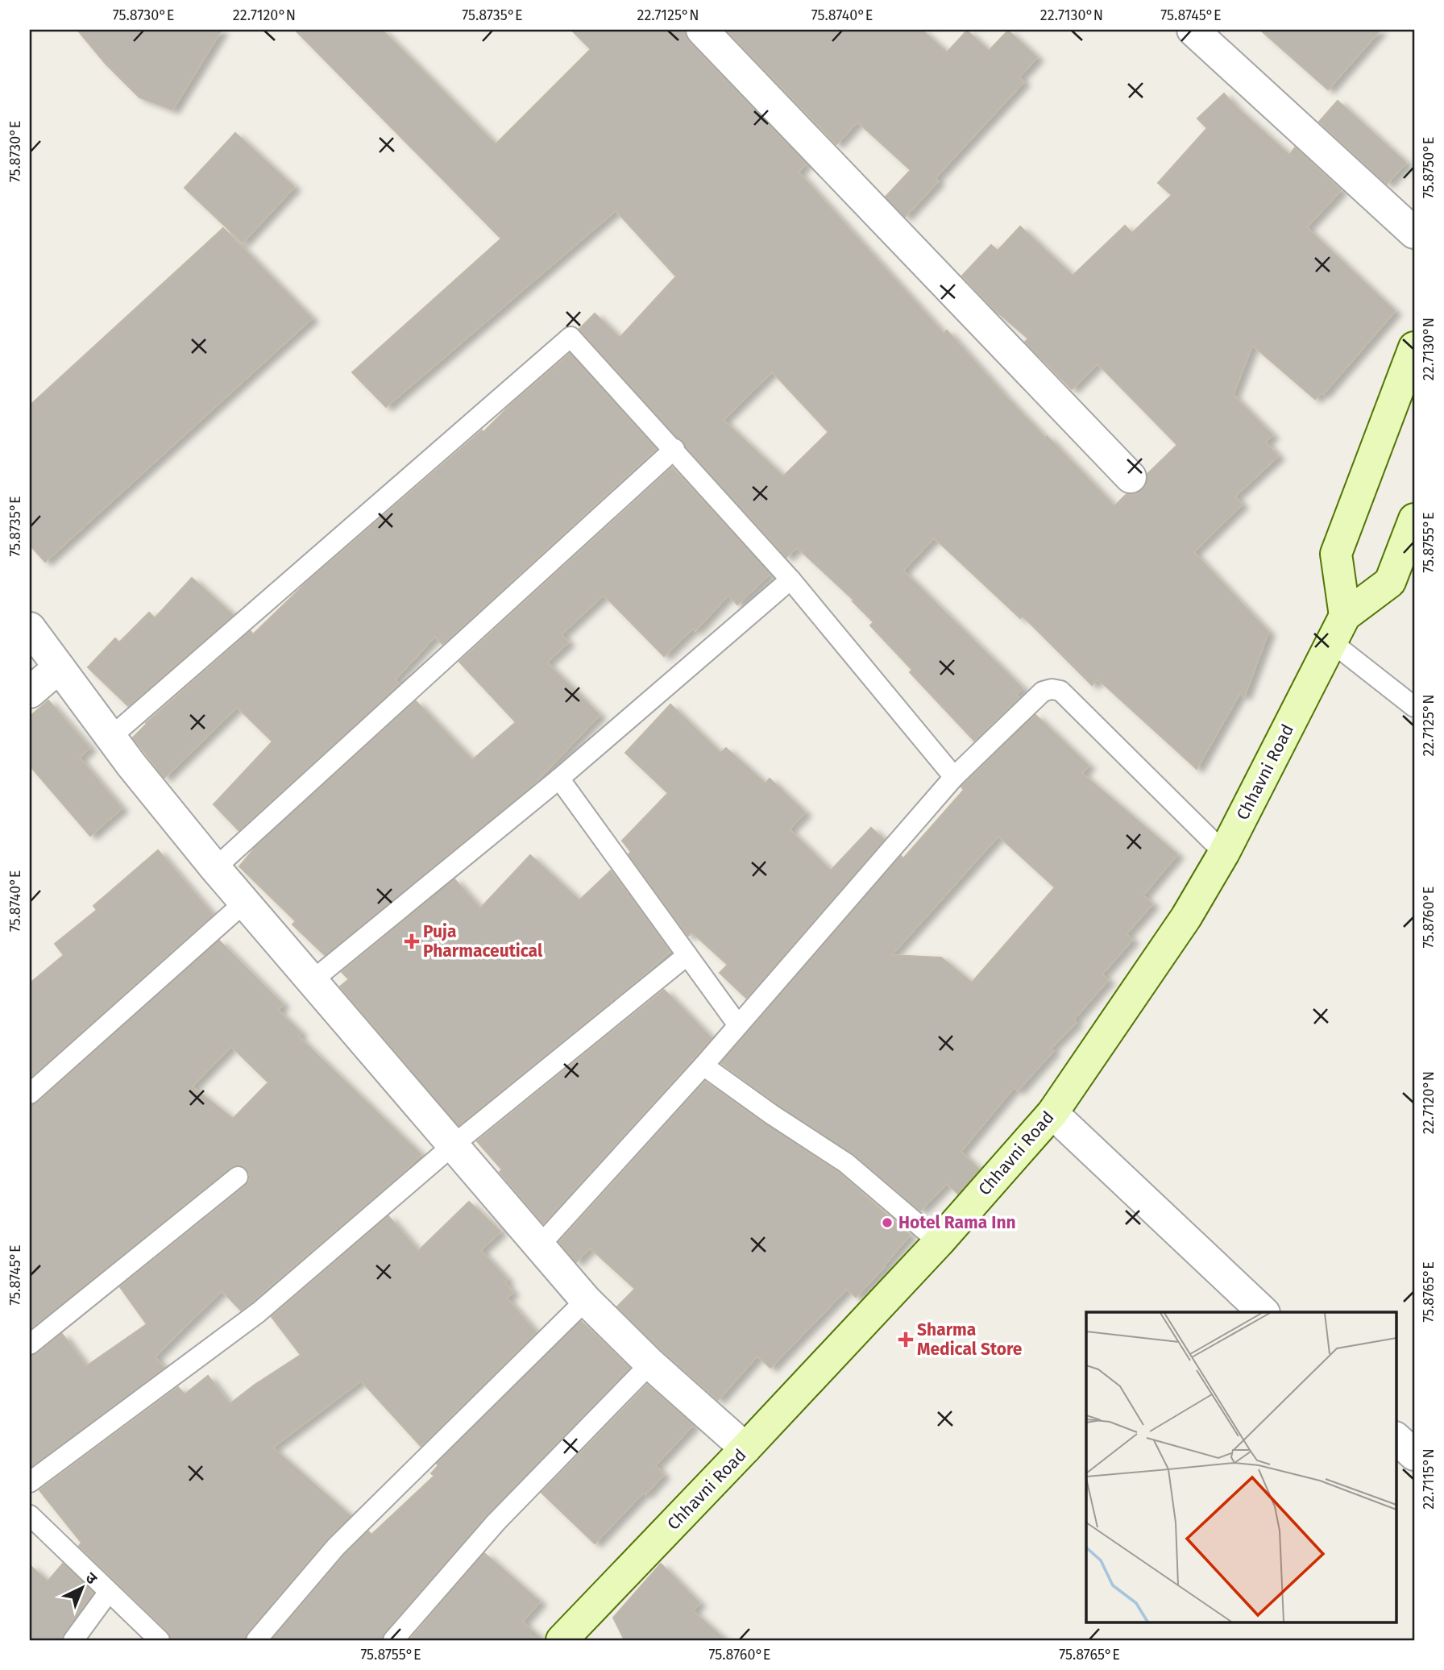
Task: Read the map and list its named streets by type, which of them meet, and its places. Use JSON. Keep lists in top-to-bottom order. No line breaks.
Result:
{"streets":{"main road":["Chhavni Road"]},"places":{"health":["Puja Pharmaceutical","Sharma Medical Store"],"other":["Hotel Rama Inn"]},"north":"top right","coordinates":["75.8730°E","22.7120°N","75.8735°E","22.7125°N","75.8740°E","22.7130°N","75.8745°E","75.8750°E","75.8755°E","75.8760°E","75.8765°E","22.7115°N"]}
